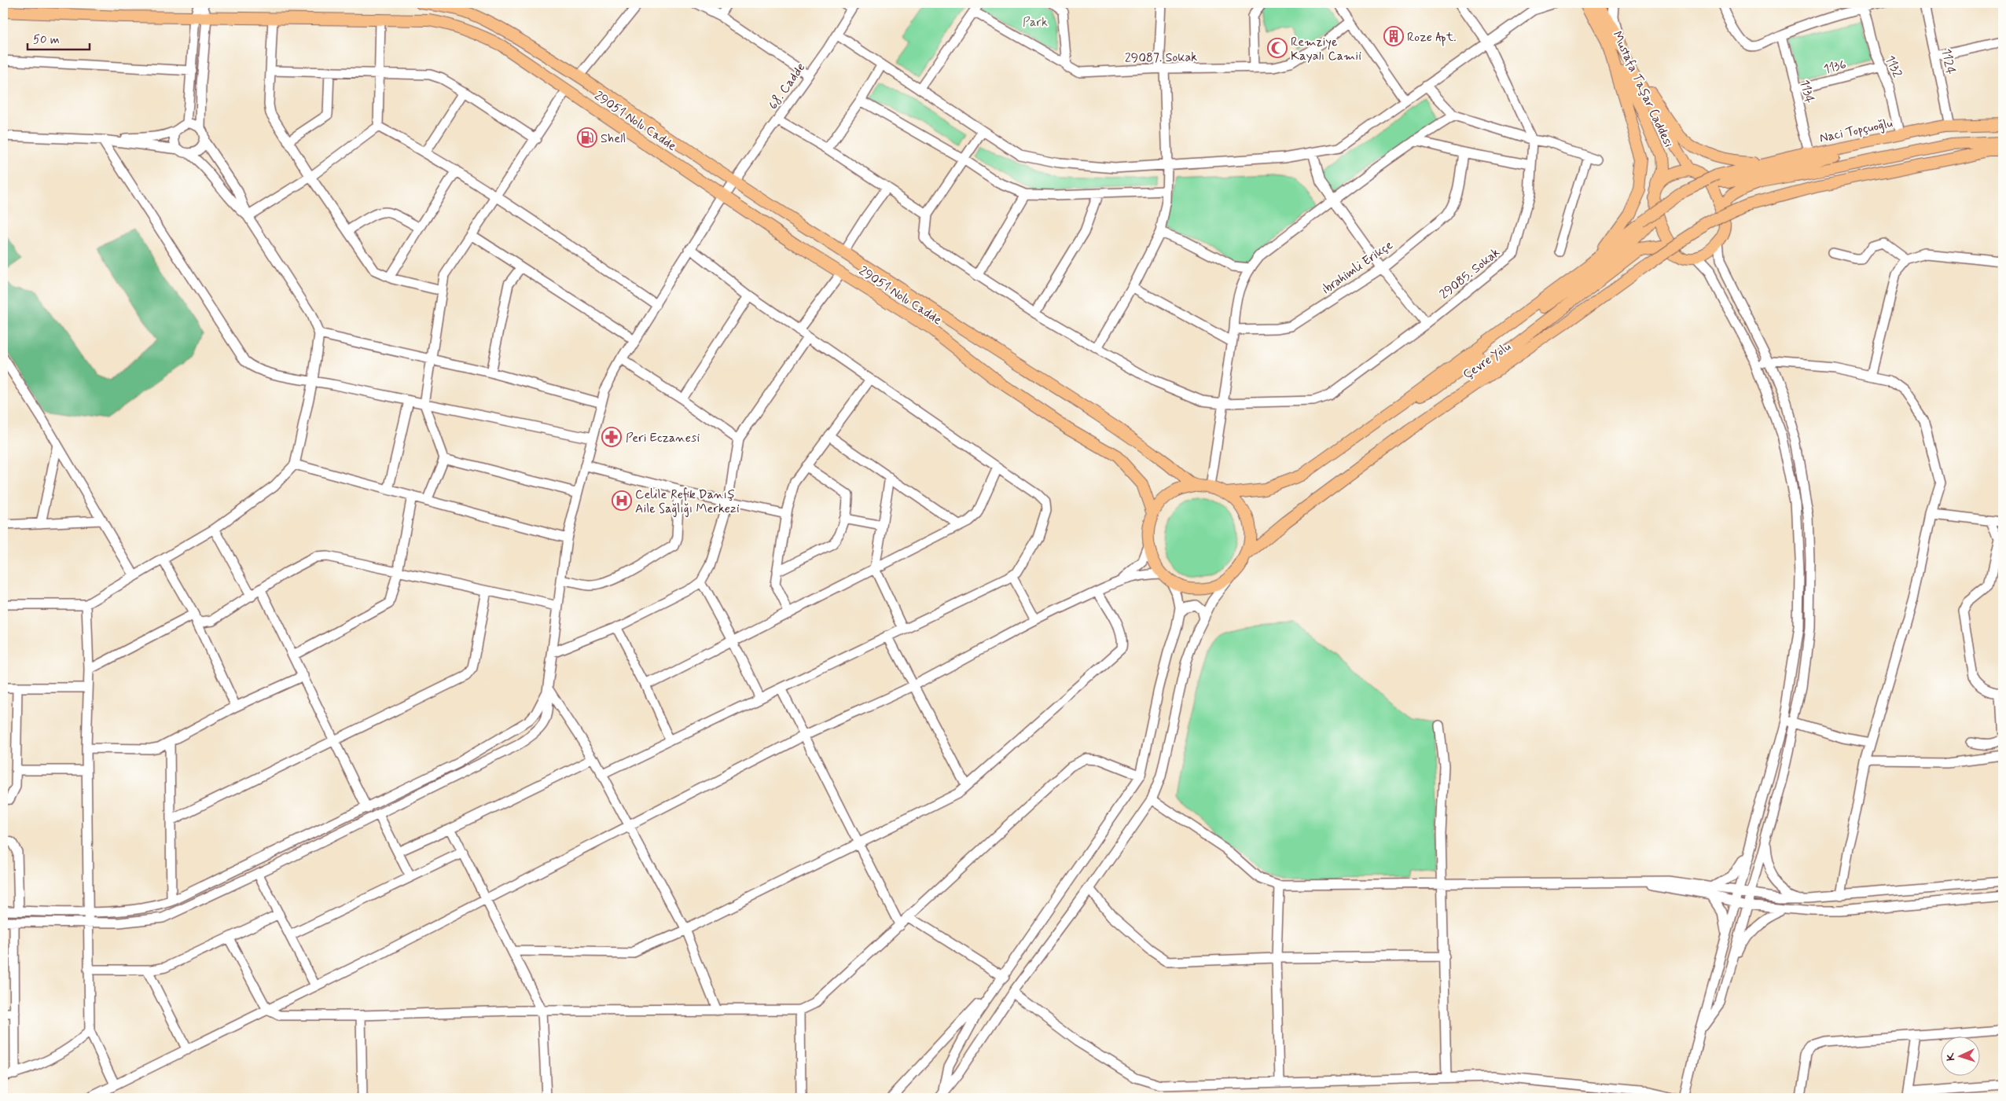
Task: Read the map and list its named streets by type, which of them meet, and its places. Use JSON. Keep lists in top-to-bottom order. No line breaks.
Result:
{"streets":{"main road":["Mustafa Taşar Caddesi","29051 Nolu Cadde","Naci Topçuoğlu","Çevre Yolu"],"street":["29087. Sokak","1124","1136","1132","68. Cadde","1134","ibrahimli Erikçe","29085. Sokak"]},"crossings":[["1124","Naci Topçuoğlu"],["1136","1132"],["1136","1134"],["1132","Naci Topçuoğlu"],["68. Cadde","29051 Nolu Cadde"],["Mustafa Taşar Caddesi","Çevre Yolu"],["1134","Naci Topçuoğlu"],["29051 Nolu Cadde","Çevre Yolu"],["Naci Topçuoğlu","Çevre Yolu"]],"parks":["Park"],"places":{"building":["Roze Apt."],"mosque":["Remziye Kayalı Camii"],"fuel station":["Shell"],"pharmacy":["Peri Eczanesi"],"hospital":["Celile Refik Danış Aile Sağlığı Merkezi"]},"scale_bar":"50 m","north":"left"}
